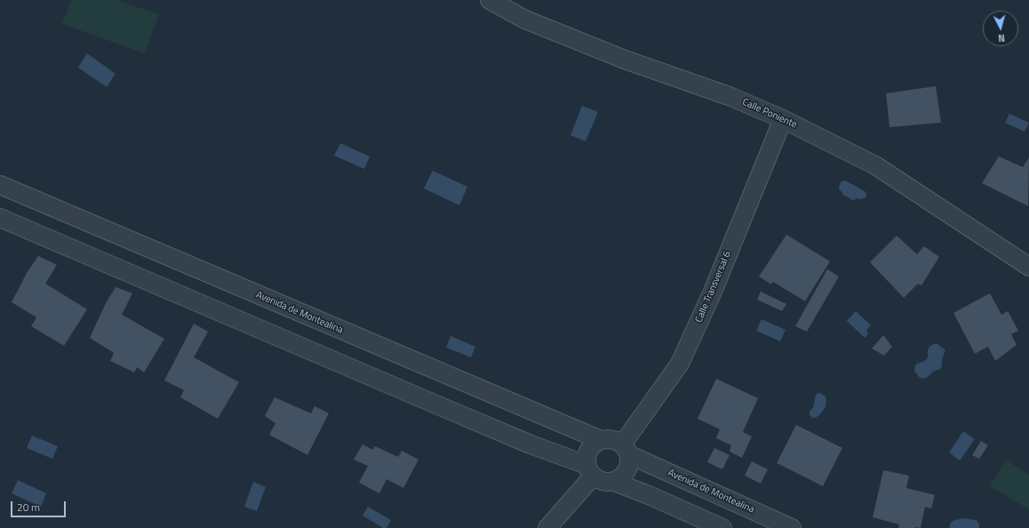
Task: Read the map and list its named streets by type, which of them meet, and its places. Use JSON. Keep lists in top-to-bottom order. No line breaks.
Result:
{"streets":{"street":["Calle Poniente","Calle Transversal 6","Avenida de Montealina"]},"crossings":[["Calle Poniente","Calle Transversal 6"],["Calle Transversal 6","Avenida de Montealina"]],"scale_bar":"20 m","north":"bottom"}
